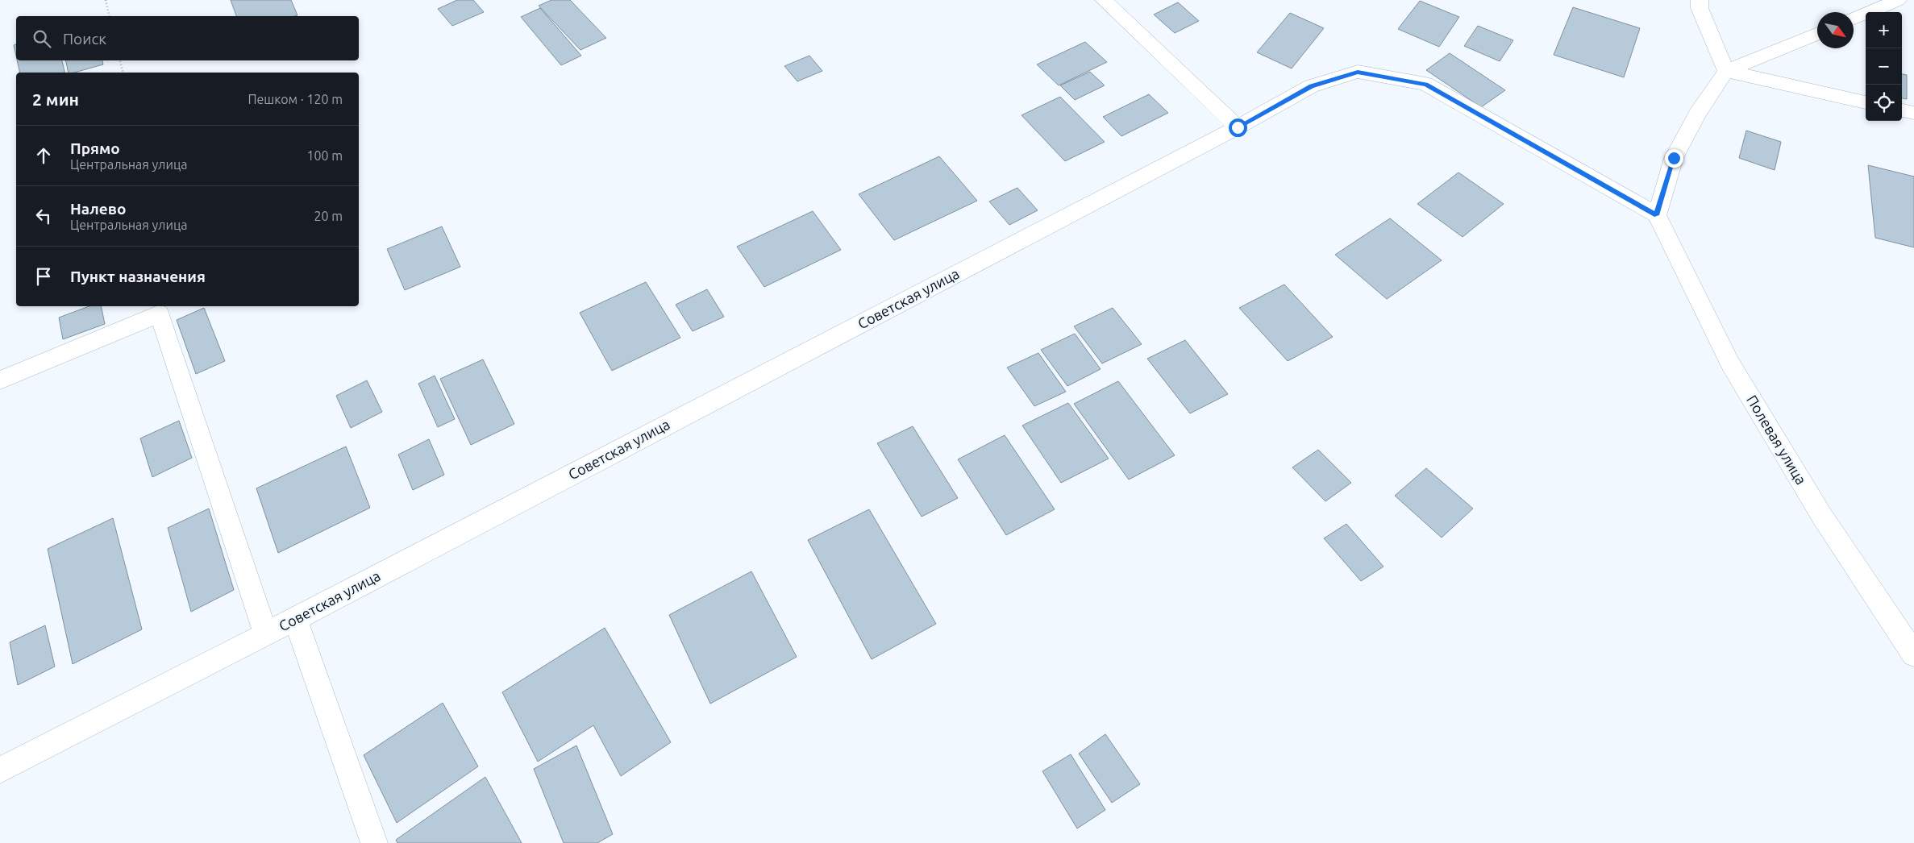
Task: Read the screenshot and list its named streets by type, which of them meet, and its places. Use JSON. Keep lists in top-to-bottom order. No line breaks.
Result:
{"streets":{"street":["Советская улица","Полевая улица"]},"crossings":[["Советская улица","Полевая улица"]],"north":"bottom right","page":{"map_buttons":["+","−"],"search":"Поиск","heading":["2 мин","Пешком · 120 m"],"list":[["Прямо","Центральная улица","100 m"],["Налево","Центральная улица","20 m"],"Пункт назначения"]}}
